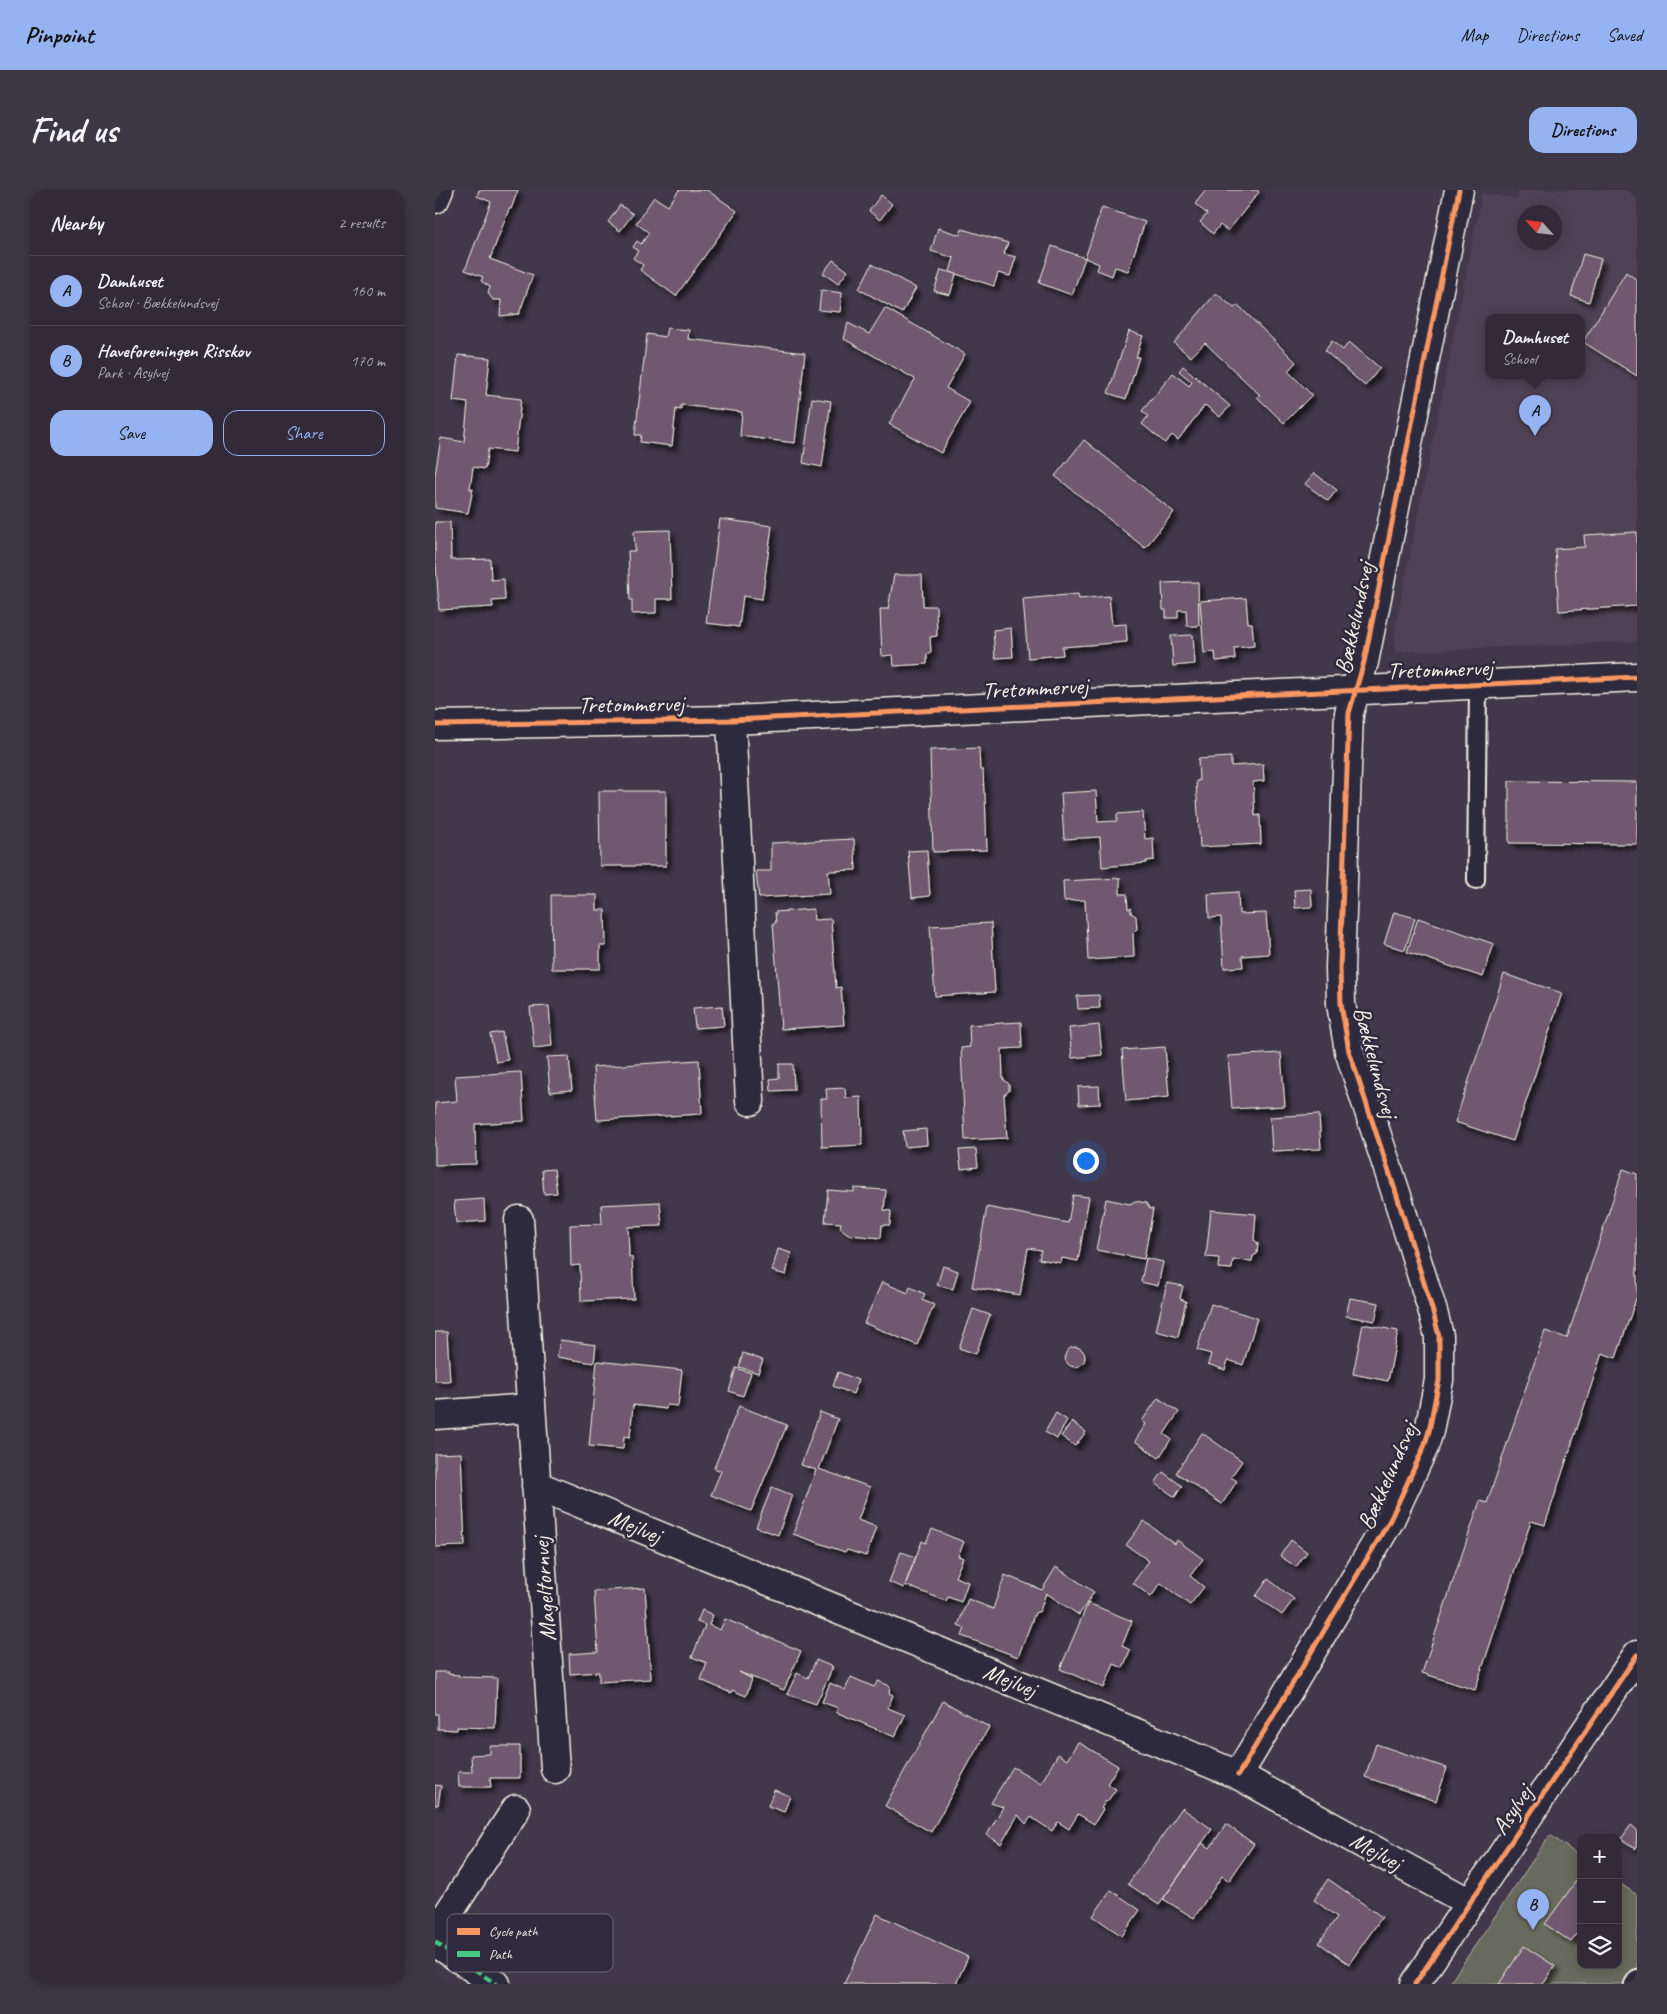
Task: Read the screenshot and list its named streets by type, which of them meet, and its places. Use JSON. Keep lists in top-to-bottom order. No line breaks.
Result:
{"streets":{"street":["Bækkelundsvej","Tretommervej","Mejlvej","Mageltornvej","Asylvej"]},"crossings":[["Bækkelundsvej","Tretommervej"],["Bækkelundsvej","Mejlvej"],["Mejlvej","Mageltornvej"],["Mejlvej","Asylvej"]],"legend":["Cycle path","Path"],"north":"top left","page":{"header":"Pinpoint","nav":["Map","Directions","Saved"],"buttons":["Directions",["Save","Share"]],"title":"Find us","heading":["Nearby","2 results"],"list":[{"mark":"A","name":"Damhuset","note":"School · Bækkelundsvej","value":"160 m"},{"mark":"B","name":"Haveforeningen Risskov","note":"Park · Asylvej","value":"170 m"}],"popup":["Damhuset","School"],"pins":["A","B"],"map_buttons":["+","−"]}}
